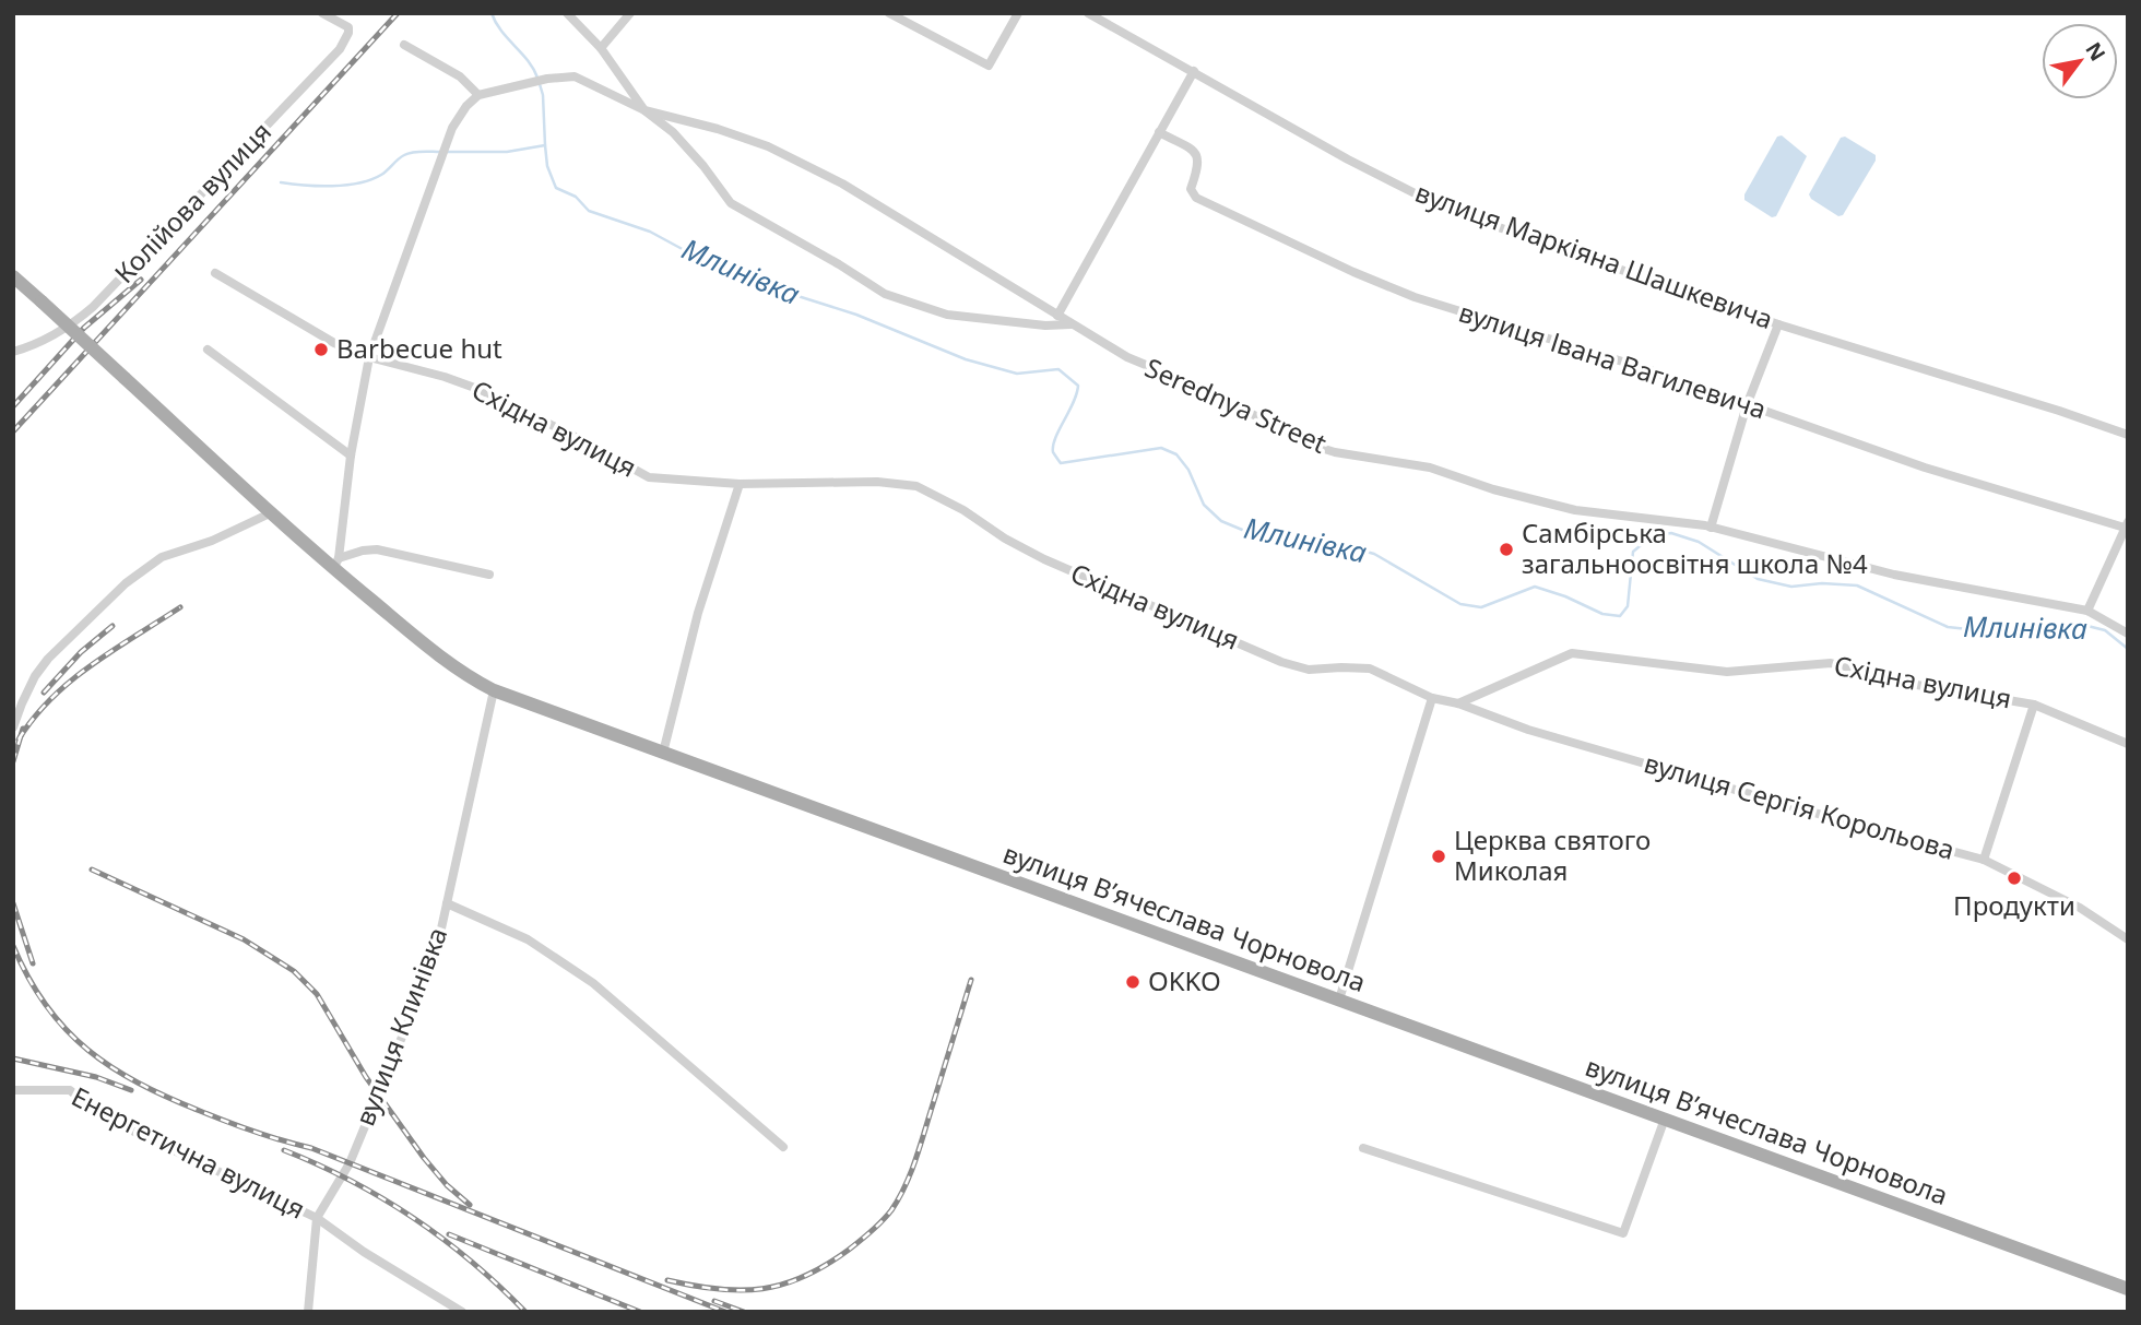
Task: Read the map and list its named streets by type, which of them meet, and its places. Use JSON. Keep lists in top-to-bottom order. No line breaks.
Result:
{"streets":{"main road":["вулиця Вʼячеслава Чорновола"],"street":["Колійова вулиця","вулиця Маркіяна Шашкевича","вулиця Івана Вагилевича","Serednya Street","Східна вулиця","вулиця Сергія Корольова","вулиця Клинівка","Енергетична вулиця"]},"crossings":[["Східна вулиця","вулиця Сергія Корольова"],["вулиця Вʼячеслава Чорновола","вулиця Клинівка"],["вулиця Клинівка","Енергетична вулиця"]],"water":["Млинівка"],"places":["Barbecue hut","Самбірська загальноосвітня школа №4","Церква святого Миколая","Продукти","OKKO"],"north":"top right"}
